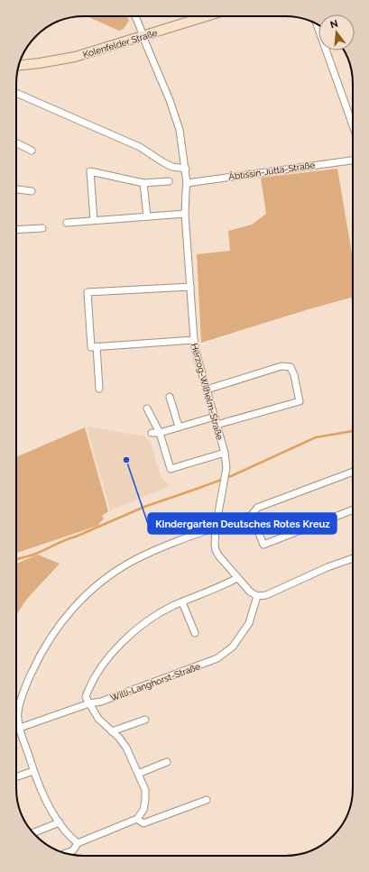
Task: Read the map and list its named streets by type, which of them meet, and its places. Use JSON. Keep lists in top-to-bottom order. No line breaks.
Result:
{"streets":{"main road":["Kolenfelder Straße"],"street":["Äbtissin-Jutta-Straße","Herzog-Wilhelm-Straße","Willi-Langhorst-Straße"]},"crossings":[["Kolenfelder Straße","Herzog-Wilhelm-Straße"],["Äbtissin-Jutta-Straße","Herzog-Wilhelm-Straße"],["Herzog-Wilhelm-Straße","Willi-Langhorst-Straße"]],"places":["Kindergarten Deutsches Rotes Kreuz"],"north":"top"}
